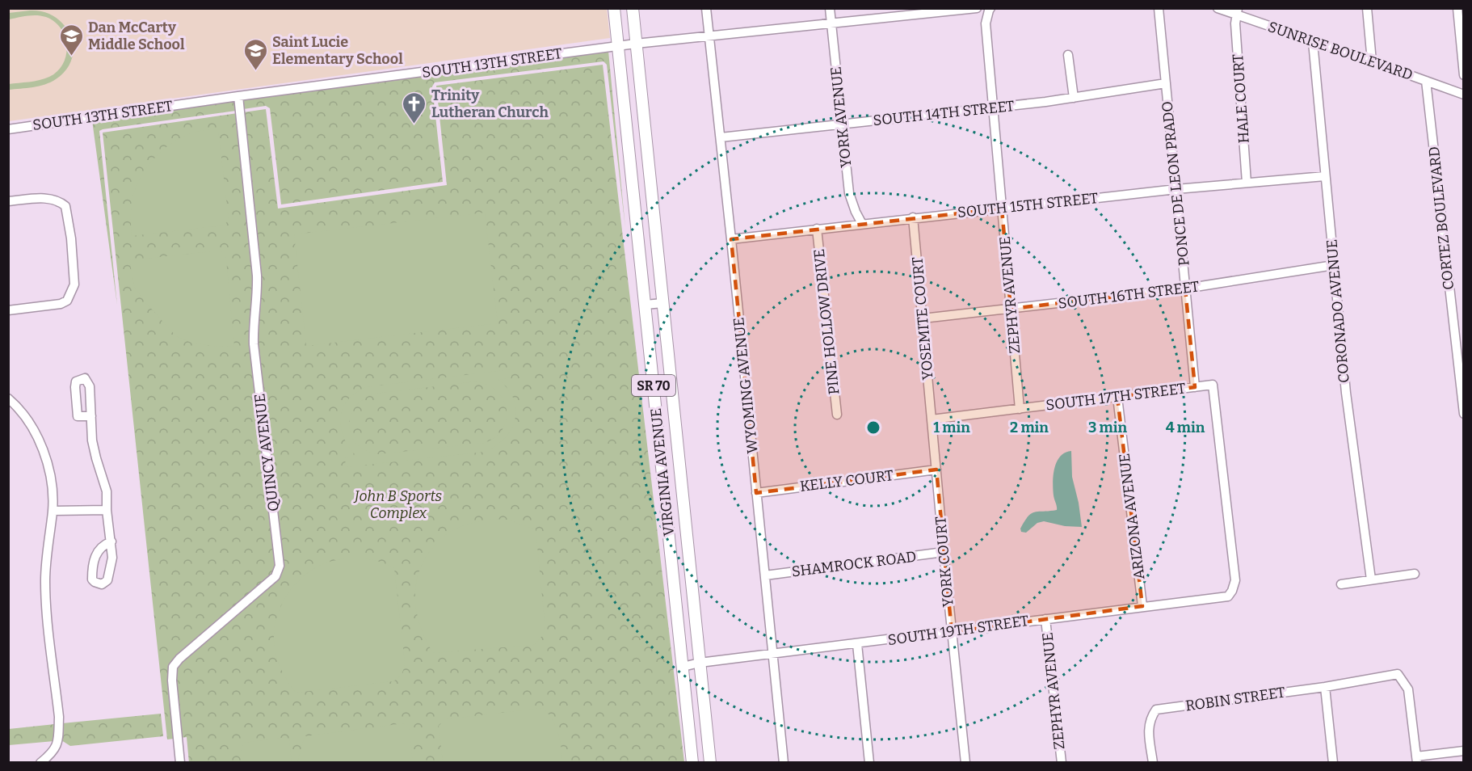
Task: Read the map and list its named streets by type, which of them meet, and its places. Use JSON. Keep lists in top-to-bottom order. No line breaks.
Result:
{"streets":{"main road":["SR 70","VIRGINIA AVENUE"],"street":["SUNRISE BOULEVARD","SOUTH 13TH STREET","HALE COURT","SOUTH 14TH STREET","YORK AVENUE","PONCE DE LEON PRADO","SOUTH 15TH STREET","CORTEZ BOULEVARD","ZEPHYR AVENUE","SOUTH 16TH STREET","CORONADO AVENUE","YOSEMITE COURT","PINE HOLLOW DRIVE","WYOMING AVENUE","SOUTH 17TH STREET","QUINCY AVENUE","KELLY COURT","ARIZONA AVENUE","YORK COURT","SHAMROCK ROAD","SOUTH 19TH STREET","ROBIN STREET"]},"crossings":[["SUNRISE BOULEVARD","HALE COURT"],["SUNRISE BOULEVARD","CORTEZ BOULEVARD"],["SUNRISE BOULEVARD","CORONADO AVENUE"],["SOUTH 13TH STREET","YORK AVENUE"],["SOUTH 13TH STREET","WYOMING AVENUE"],["SOUTH 13TH STREET","QUINCY AVENUE"],["SOUTH 13TH STREET","VIRGINIA AVENUE"],["HALE COURT","SOUTH 15TH STREET"],["SOUTH 14TH STREET","YORK AVENUE"],["SOUTH 14TH STREET","PONCE DE LEON PRADO"],["SOUTH 14TH STREET","ZEPHYR AVENUE"],["SOUTH 14TH STREET","WYOMING AVENUE"],["YORK AVENUE","SOUTH 15TH STREET"],["PONCE DE LEON PRADO","SOUTH 15TH STREET"],["PONCE DE LEON PRADO","SOUTH 16TH STREET"],["PONCE DE LEON PRADO","SOUTH 17TH STREET"],["SOUTH 15TH STREET","ZEPHYR AVENUE"],["SOUTH 15TH STREET","CORONADO AVENUE"],["SOUTH 15TH STREET","YOSEMITE COURT"],["SOUTH 15TH STREET","PINE HOLLOW DRIVE"],["SOUTH 15TH STREET","WYOMING AVENUE"],["ZEPHYR AVENUE","SOUTH 16TH STREET"],["ZEPHYR AVENUE","SOUTH 17TH STREET"],["ZEPHYR AVENUE","SOUTH 19TH STREET"],["SOUTH 16TH STREET","CORONADO AVENUE"],["SOUTH 16TH STREET","YOSEMITE COURT"],["YOSEMITE COURT","SOUTH 17TH STREET"],["YOSEMITE COURT","YORK COURT"],["WYOMING AVENUE","KELLY COURT"],["WYOMING AVENUE","SHAMROCK ROAD"],["WYOMING AVENUE","SOUTH 19TH STREET"],["SOUTH 17TH STREET","ARIZONA AVENUE"],["SOUTH 17TH STREET","YORK COURT"],["SOUTH 17TH STREET","SOUTH 19TH STREET"],["VIRGINIA AVENUE","SOUTH 19TH STREET"],["KELLY COURT","YORK COURT"],["ARIZONA AVENUE","SOUTH 19TH STREET"],["YORK COURT","SHAMROCK ROAD"],["YORK COURT","SOUTH 19TH STREET"]],"parks":["John B Sports Complex"],"places":{"school or university":["Dan McCarty Middle School","Saint Lucie Elementary School"],"church":["Trinity Lutheran Church"]},"rings":["1 min","2 min","3 min","4 min"]}
